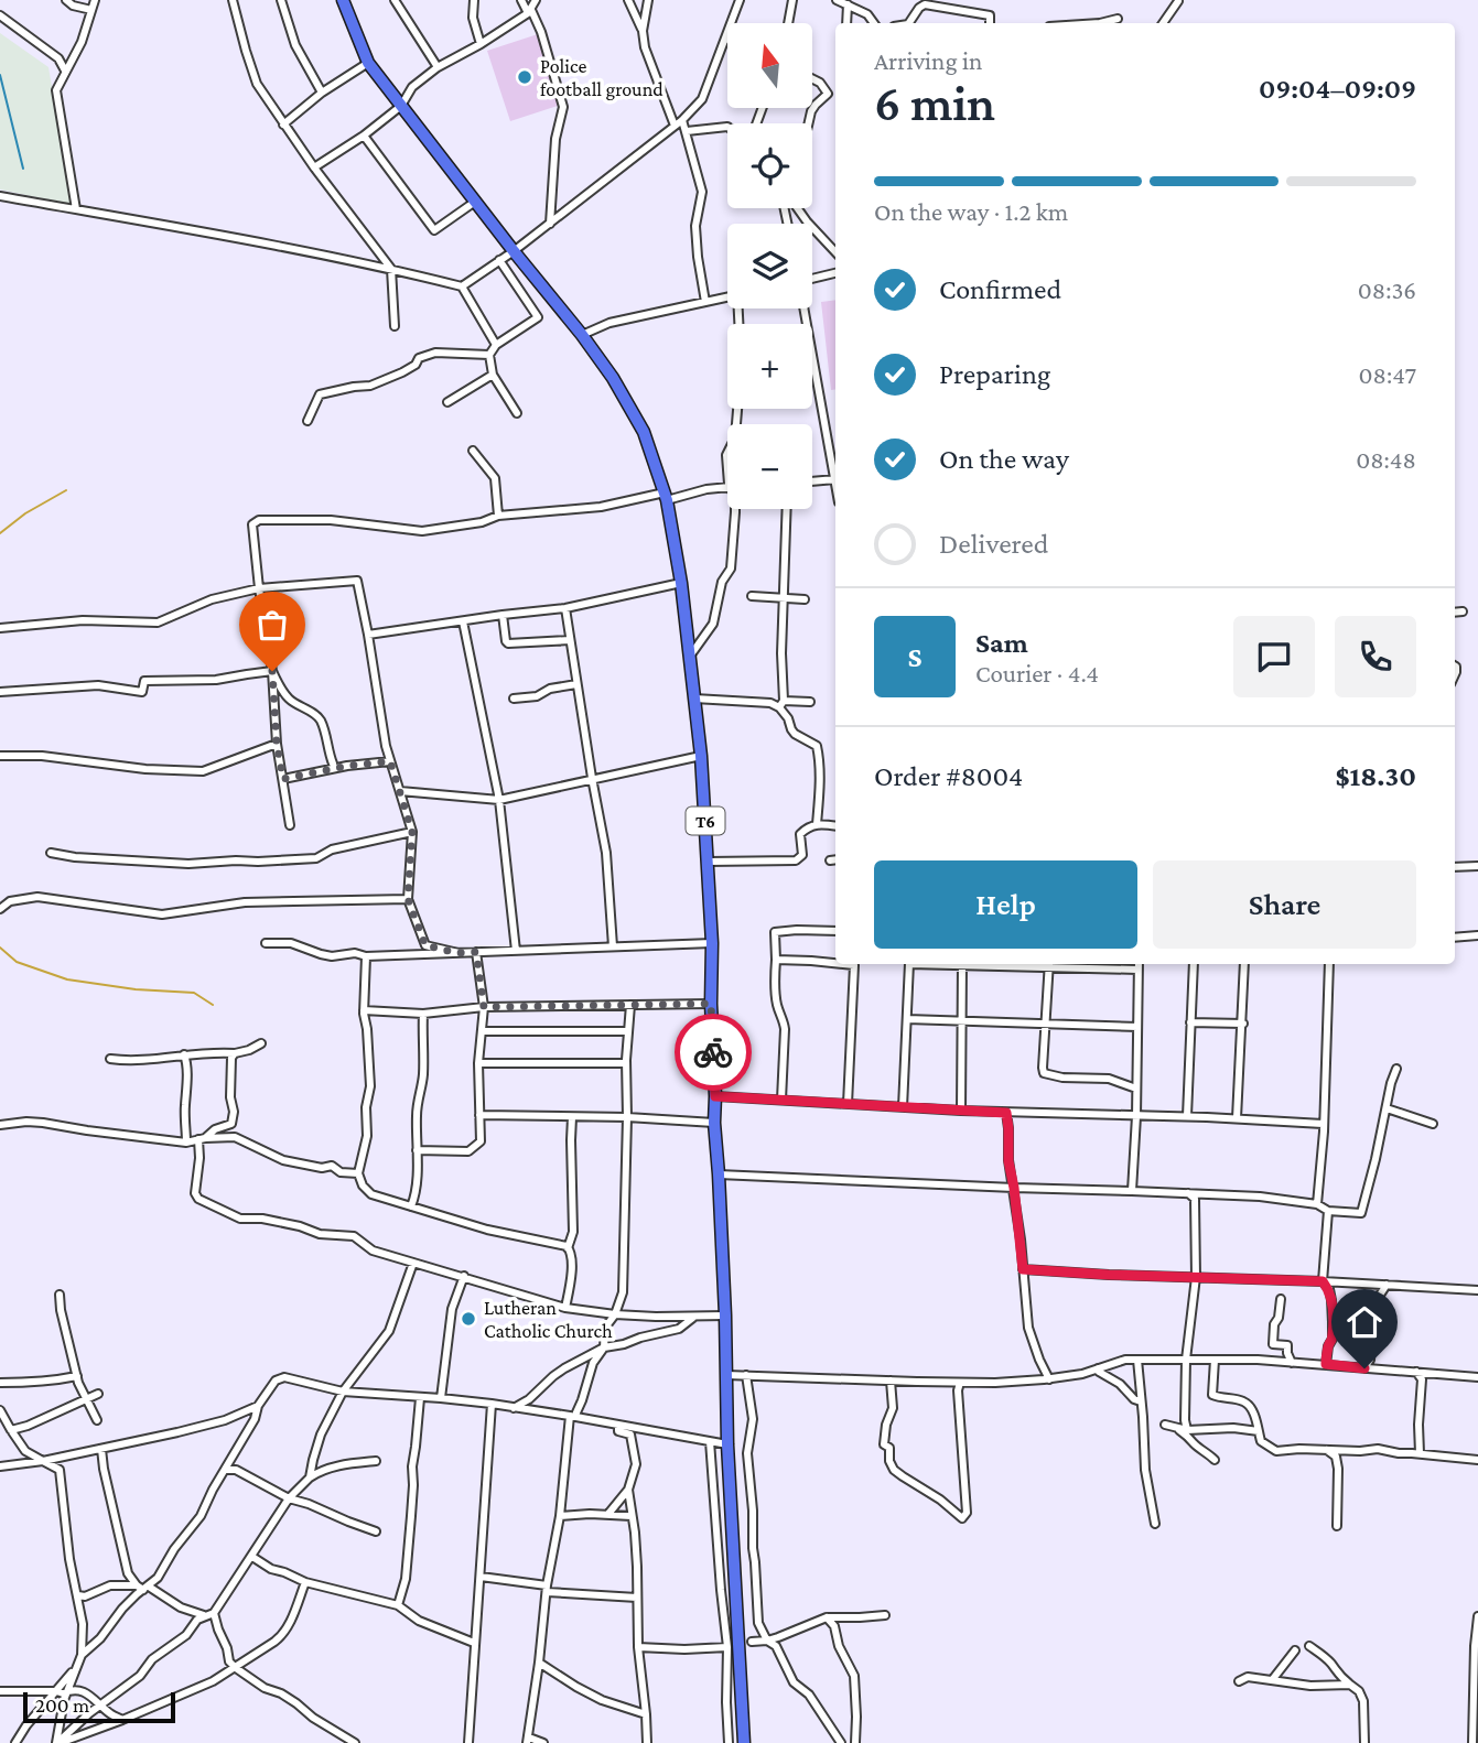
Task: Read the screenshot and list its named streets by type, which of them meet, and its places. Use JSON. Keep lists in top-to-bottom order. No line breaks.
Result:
{"streets":{"highway":["T6"]},"places":["Police football ground","Lutheran Catholic Church"],"scale_bar":"200 m","north":"top","page":{"map_buttons":["+","−"],"heading":["6 min","Arriving in","09:04–09:09"],"panel":["Sam","Courier · 4.4","Order #8004","$18.30"],"bar":"On the way · 1.2 km","list":[["Confirmed","08:36"],["Preparing","08:47"],["On the way","08:48"],"Delivered"],"round":"S","buttons":["Help","Share"],"scale":"200 m"}}
